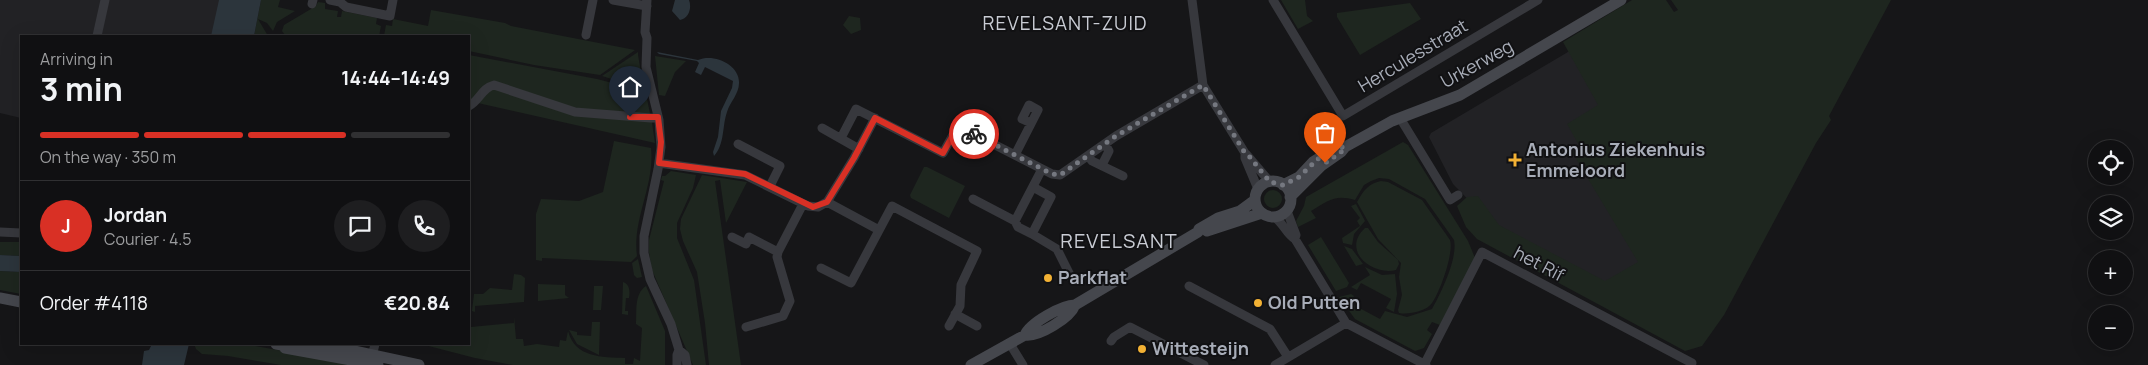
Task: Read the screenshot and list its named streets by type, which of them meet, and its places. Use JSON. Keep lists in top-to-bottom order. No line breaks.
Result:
{"streets":{"main road":["Urkerweg"],"street":["Herculesstraat","het Rif"]},"districts":["REVELSANT-ZUID","REVELSANT"],"places":{"health":["Antonius Ziekenhuis Emmeloord"],"other":["Parkflat","Old Putten","Wittesteijn"]},"page":{"heading":["3 min","Arriving in","14:44–14:49"],"panel":["Jordan","Courier · 4.5","Order #4118","€20.84"],"bar":"On the way · 350 m","map_buttons":["+","−"],"round":"J"}}
